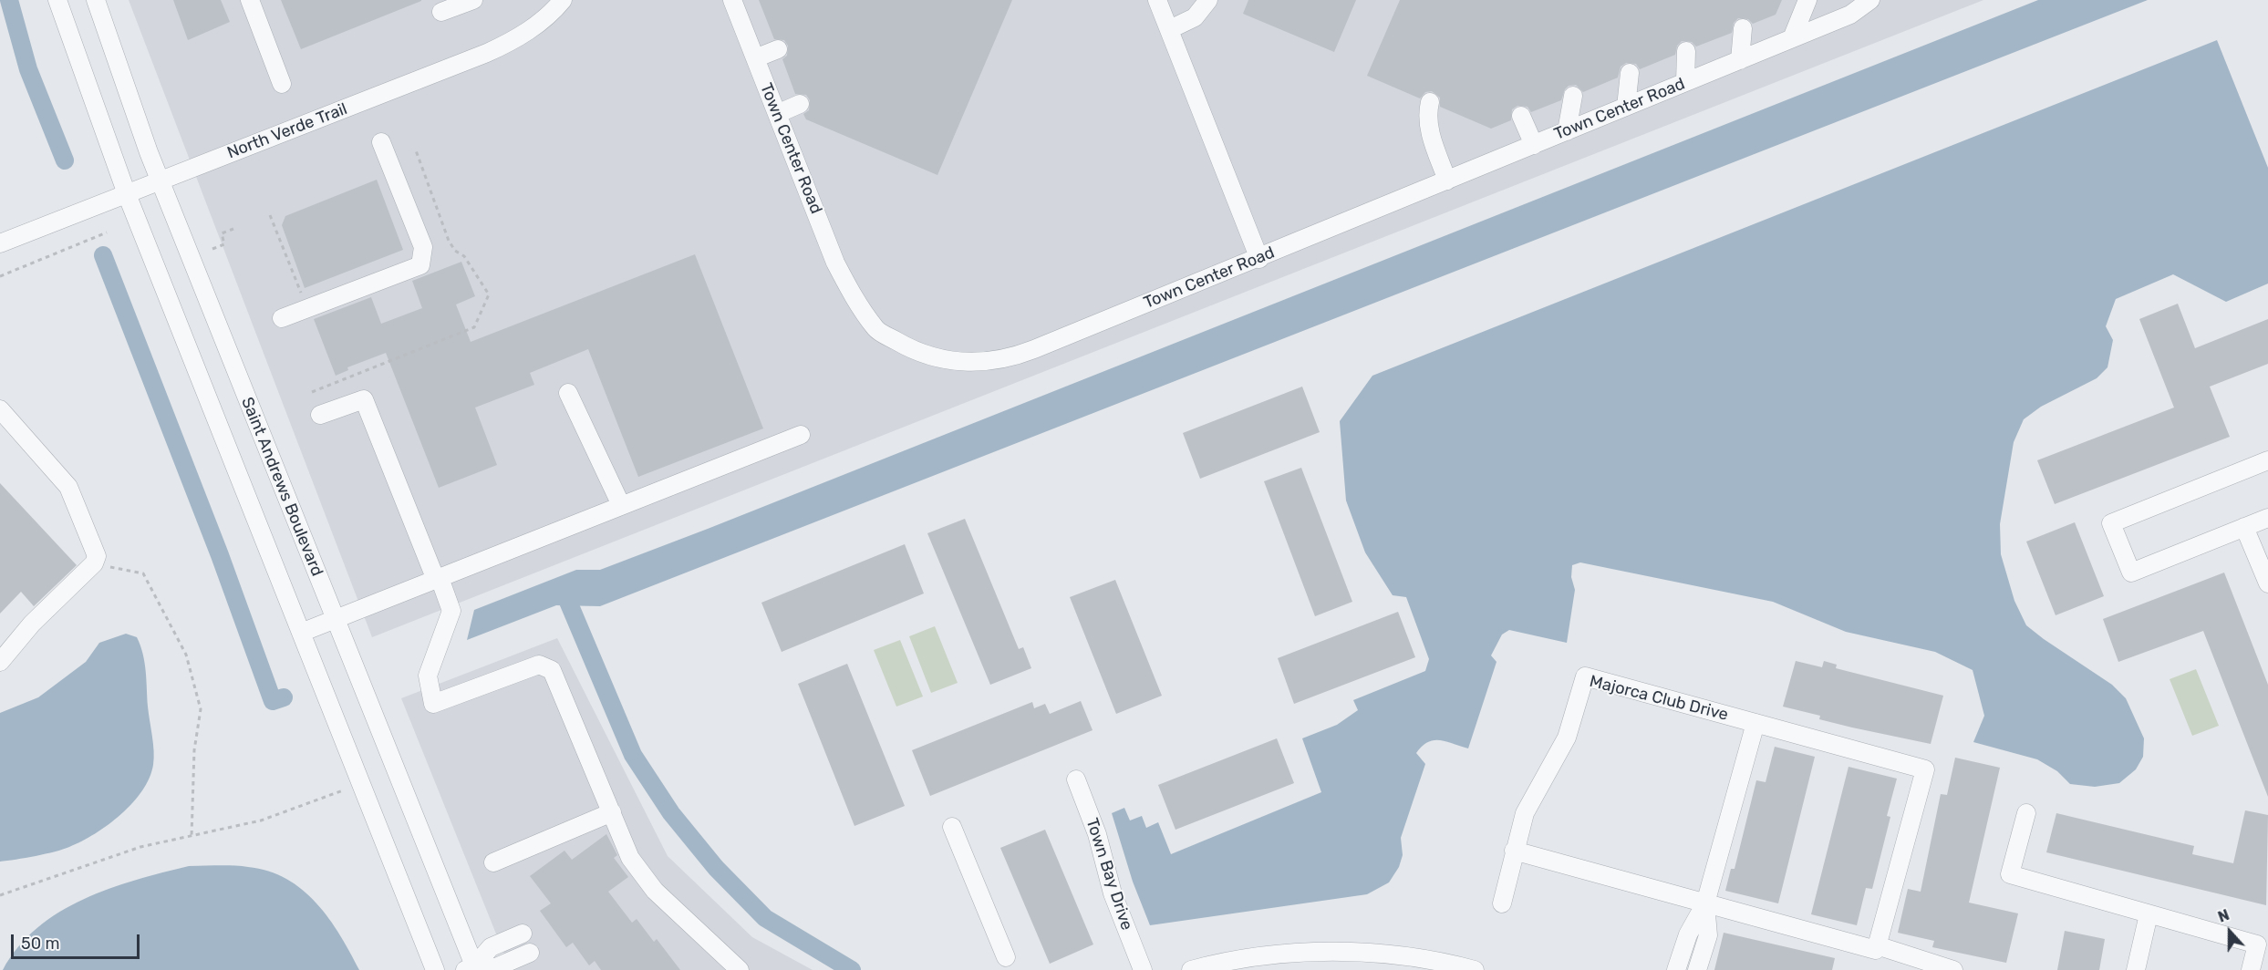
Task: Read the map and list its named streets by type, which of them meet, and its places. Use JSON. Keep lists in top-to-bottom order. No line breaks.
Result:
{"streets":{"street":["Town Center Road","North Verde Trail","Saint Andrews Boulevard","Majorca Club Drive","Town Bay Drive"]},"crossings":[["North Verde Trail","Saint Andrews Boulevard"]],"scale_bar":"50 m","north":"top"}
